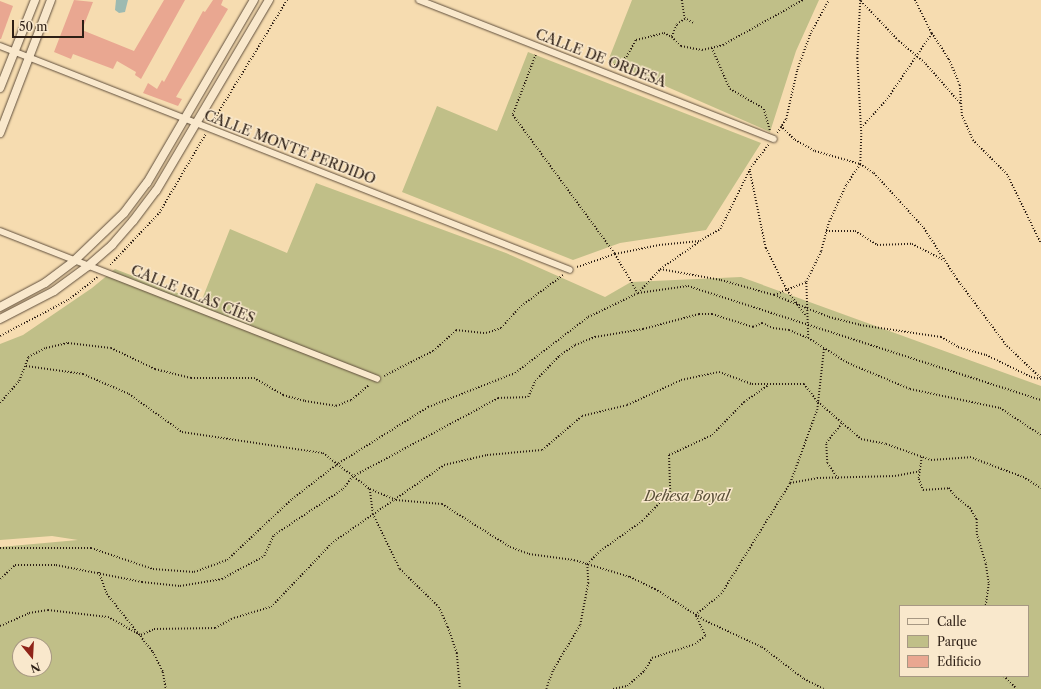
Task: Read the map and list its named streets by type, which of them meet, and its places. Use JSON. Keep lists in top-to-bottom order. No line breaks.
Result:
{"streets":{"street":["CALLE DE ORDESA","CALLE MONTE PERDIDO","CALLE ISLAS CÍES"]},"parks":["Dehesa Boyal"],"legend":["Calle","Parque","Edificio"],"scale_bar":"50 m","north":"bottom"}
